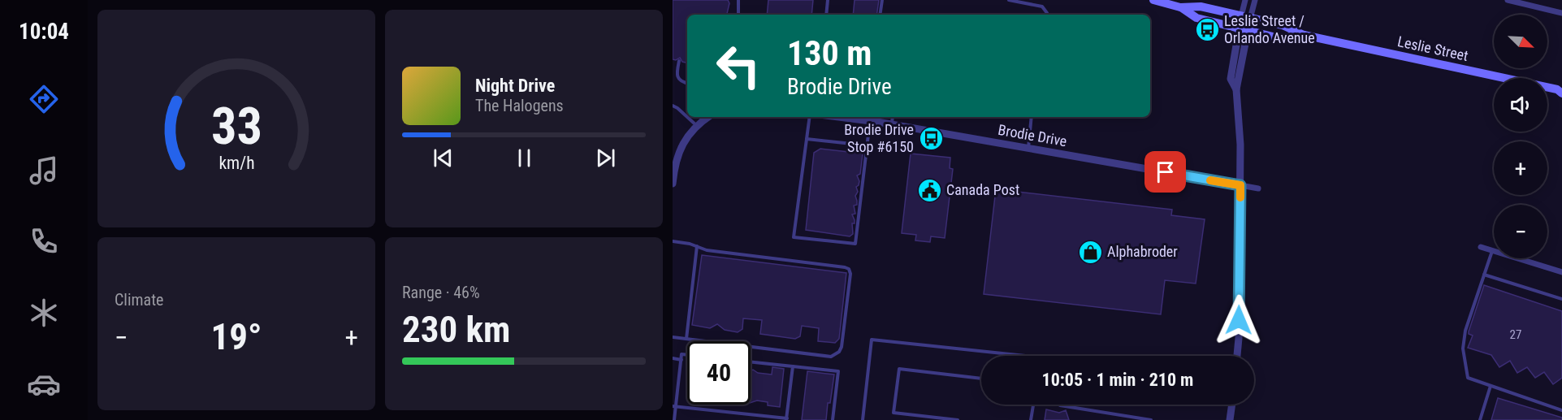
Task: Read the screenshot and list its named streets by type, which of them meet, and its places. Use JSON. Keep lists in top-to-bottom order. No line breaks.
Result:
{"streets":{"main road":["Leslie Street"],"street":["Brodie Drive"]},"places":{"bus stop":["Leslie Street / Orlando Avenue","Brodie Drive Stop #6150"],"public building":["Canada Post"],"shop":["Alphabroder"]},"house_numbers":["27"],"north":"bottom right","page":{"tabs":"10:04","map_buttons":["+","−"],"turn":["130 m","Brodie Drive"],"song":["Night Drive","The Halogens"],"tile":["Climate",["Range · 46%","230 km"]],"heat":["−","19°","+"],"limit":"40","trip":"10:05 · 1 min · 210 m","gauge":["33","km/h"]}}
